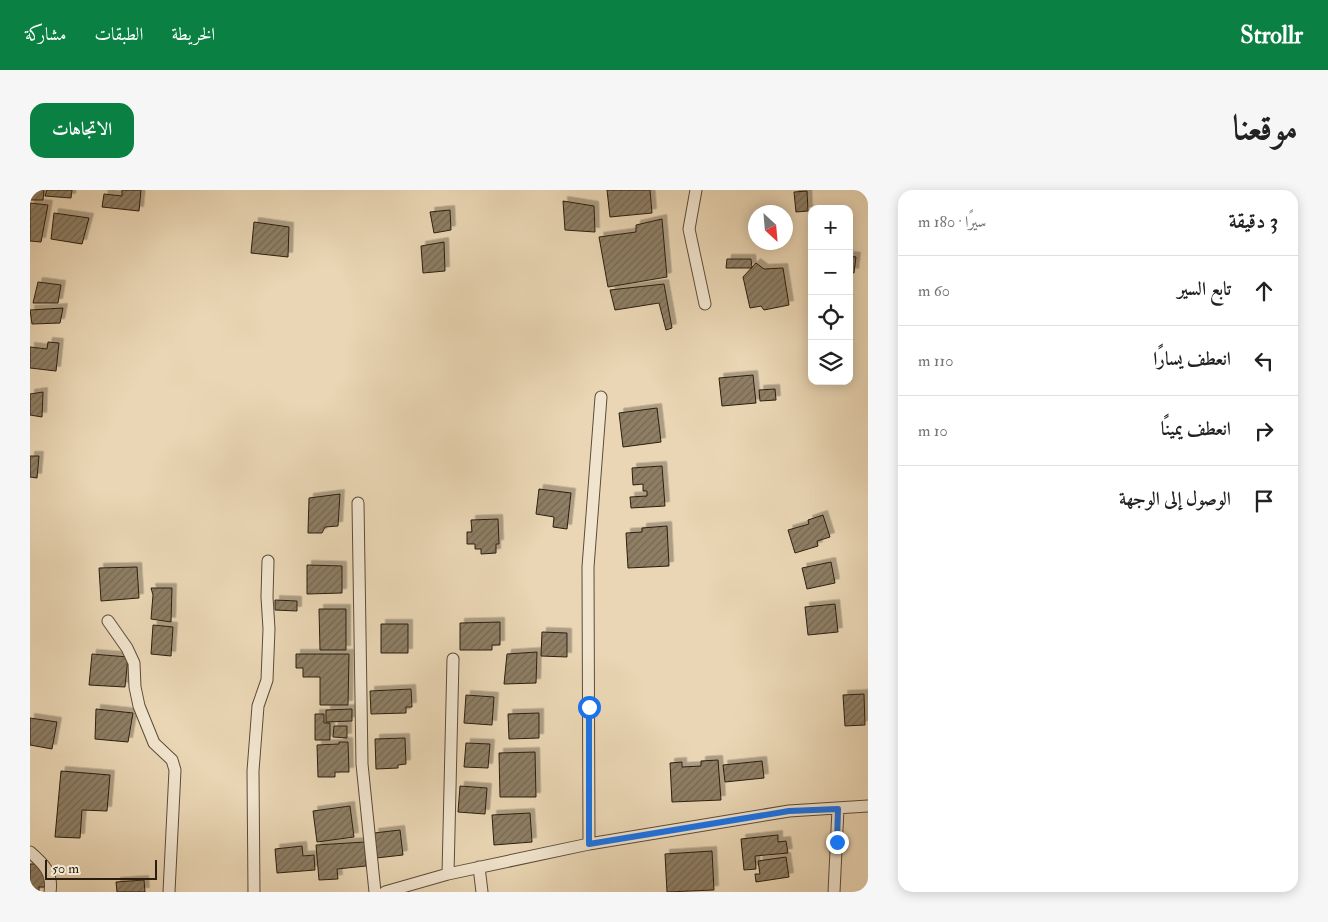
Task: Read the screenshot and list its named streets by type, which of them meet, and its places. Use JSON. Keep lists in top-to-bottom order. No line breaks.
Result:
{"scale_bar":"50 m","north":"bottom right","page":{"header":"Strollr","nav":["الخريطة","الطبقات","مشاركة"],"title":"موقعنا","buttons":"الاتجاهات","heading":["3 دقيقة","سيرًا · 180 m"],"map_buttons":["+","−"],"list":[["تابع السير","60 m"],["انعطف يسارًا","110 m"],["انعطف يمينًا","10 m"],"الوصول إلى الوجهة"],"scale":"50 m"}}
